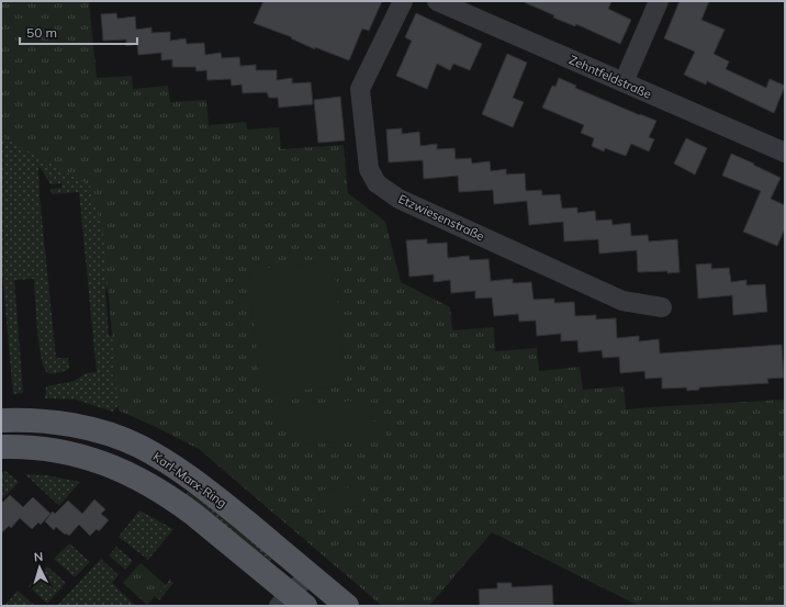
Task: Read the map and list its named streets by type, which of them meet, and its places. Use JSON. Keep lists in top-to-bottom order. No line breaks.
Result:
{"streets":{"main road":["Karl-Marx-Ring"],"street":["Zehntfeldstraße","Etzwiesenstraße"]},"scale_bar":"50 m","north":"top"}
